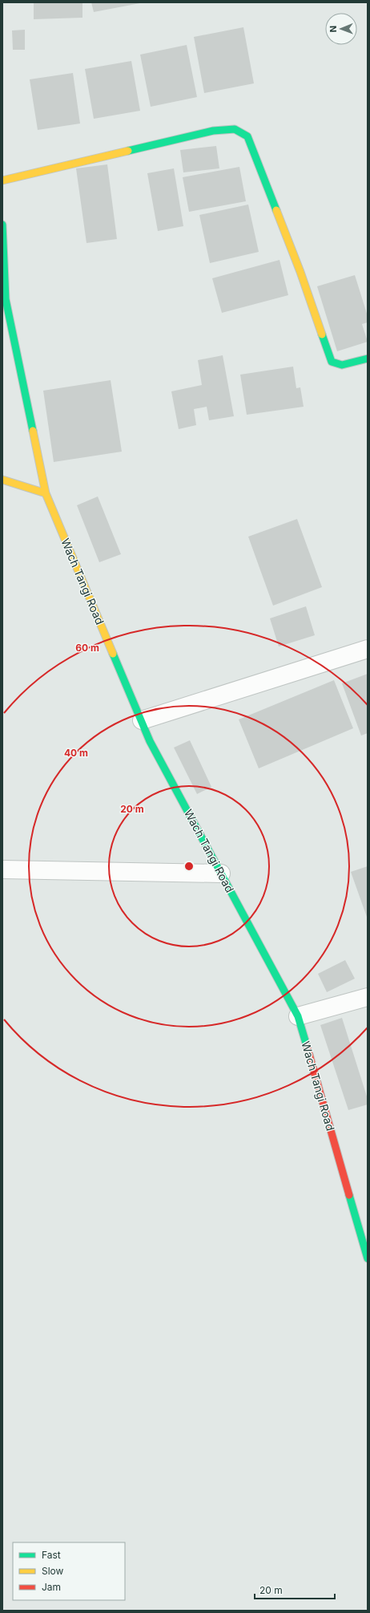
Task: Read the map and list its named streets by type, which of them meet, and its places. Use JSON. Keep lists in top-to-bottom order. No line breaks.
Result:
{"streets":{"main road":["Wach Tangi Road"]},"legend":["Fast","Slow","Jam"],"scale_bar":"20 m","north":"left","rings":["60 m","40 m","20 m"]}
